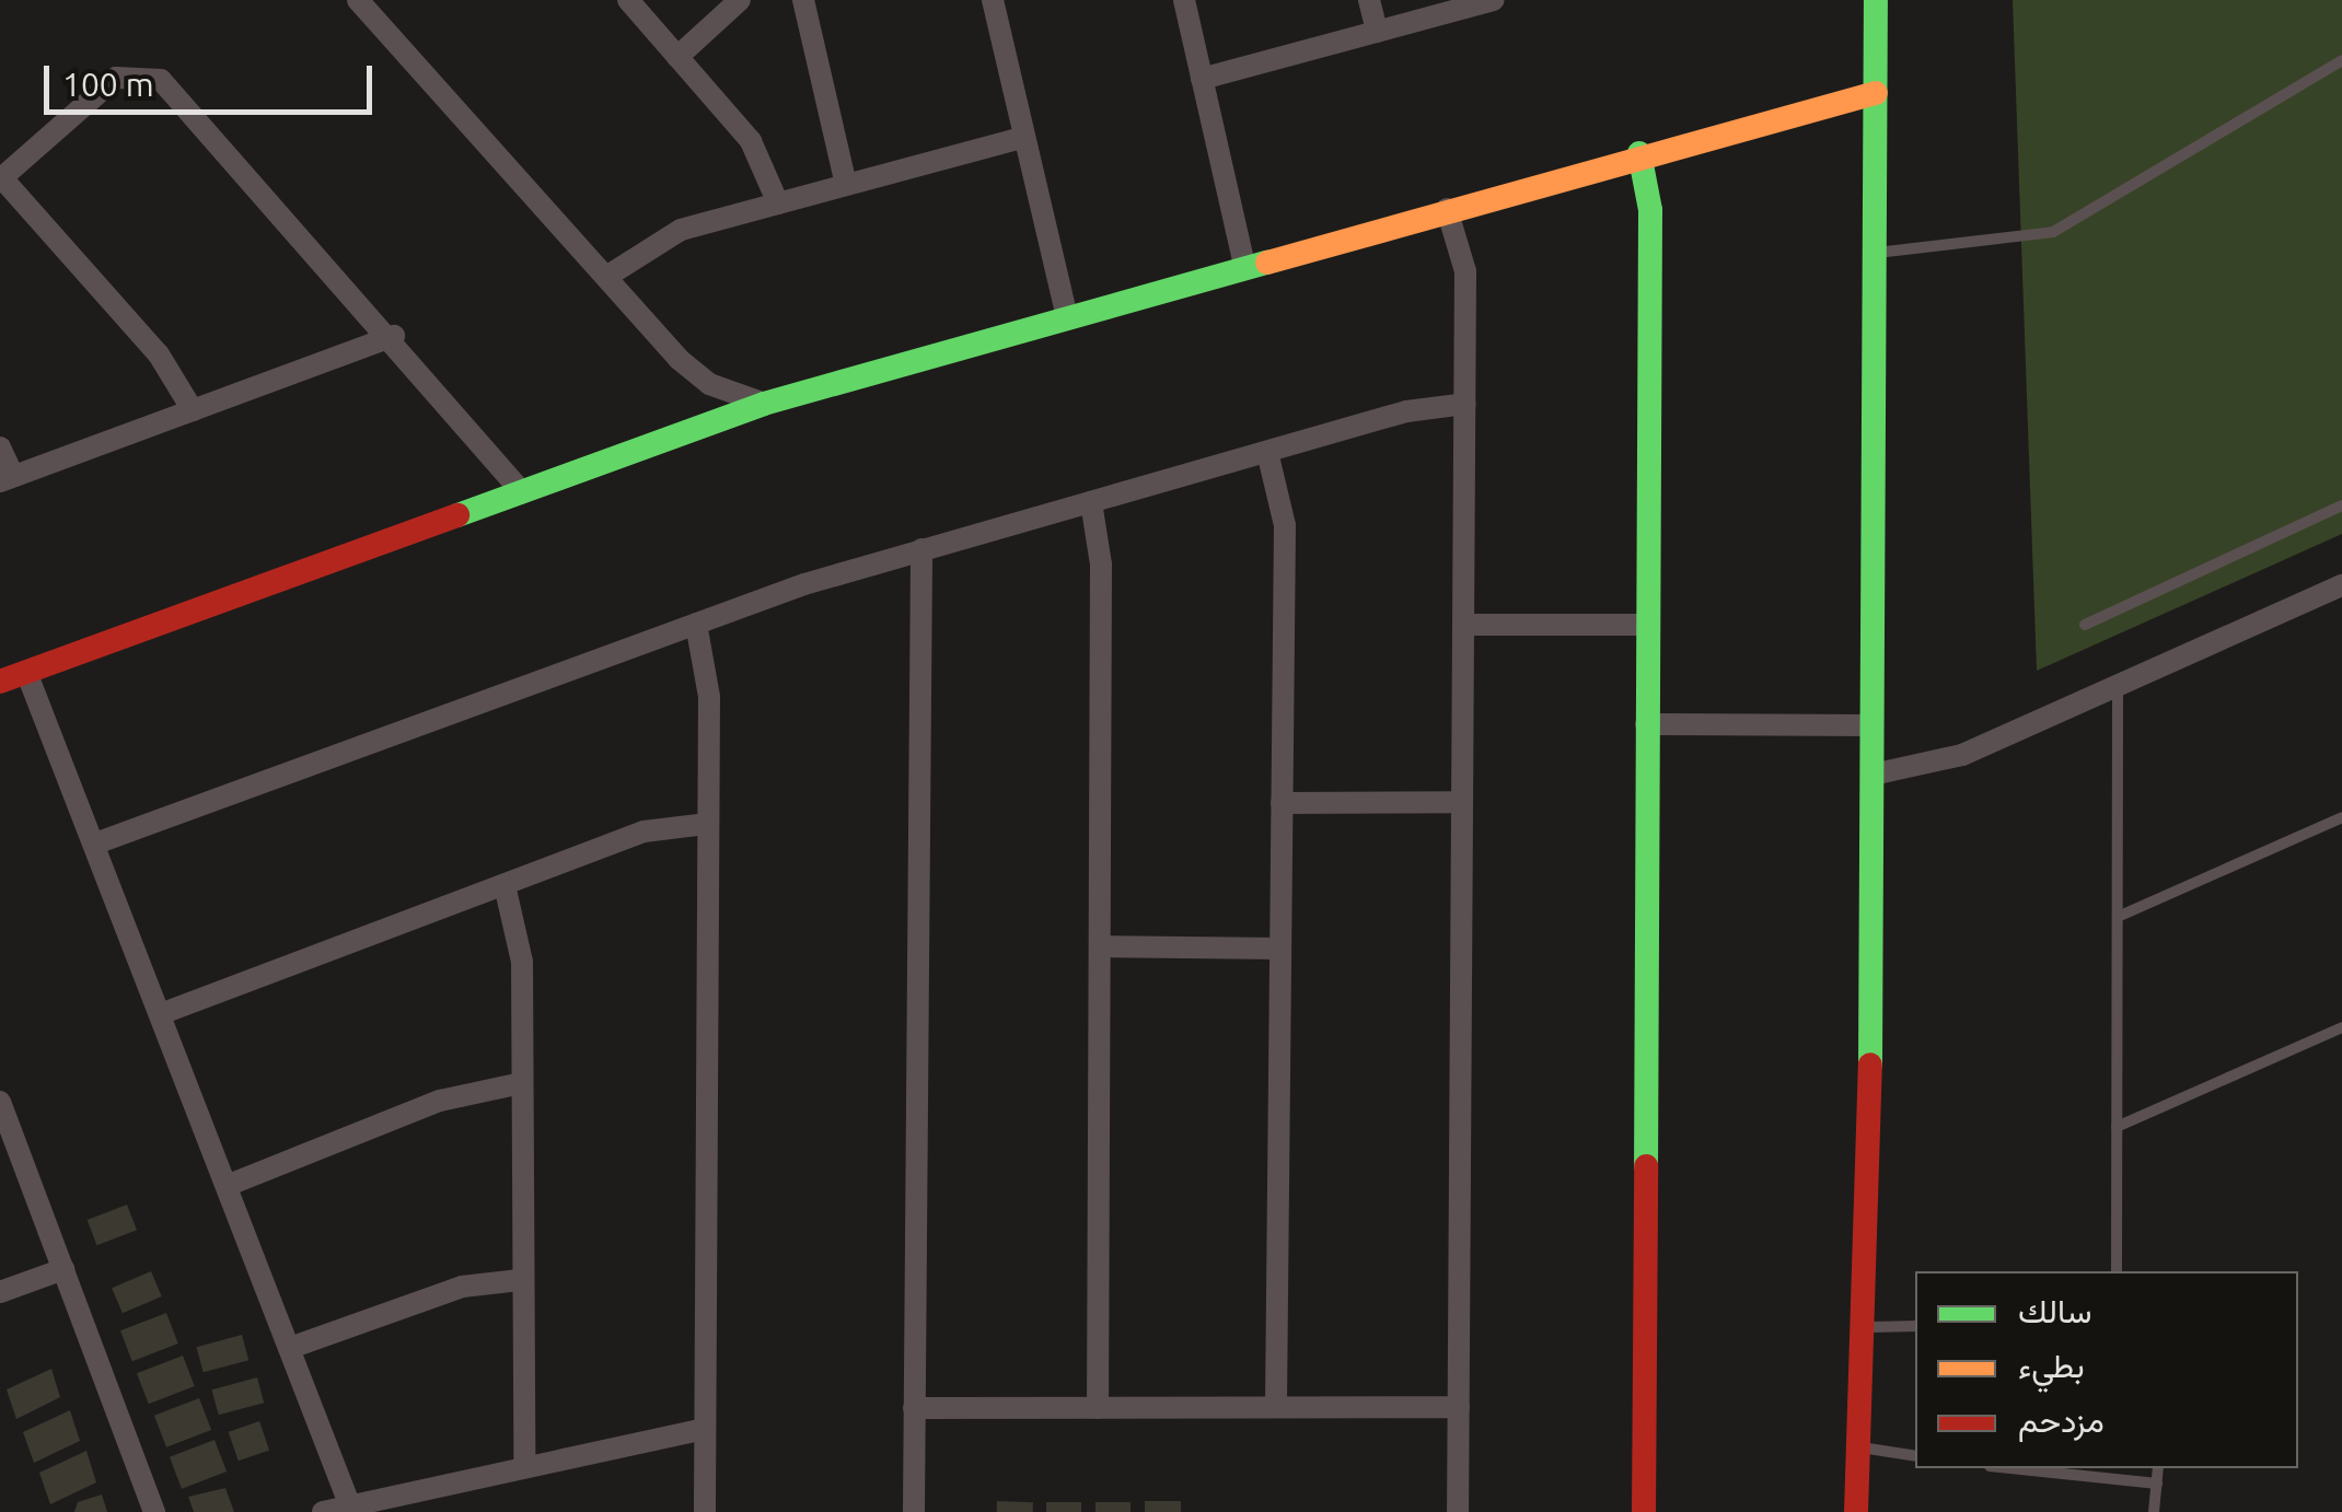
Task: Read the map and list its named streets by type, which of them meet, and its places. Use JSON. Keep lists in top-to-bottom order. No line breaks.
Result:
{"legend":["سالك","بطيء","مزدحم"],"scale_bar":"100 m"}
